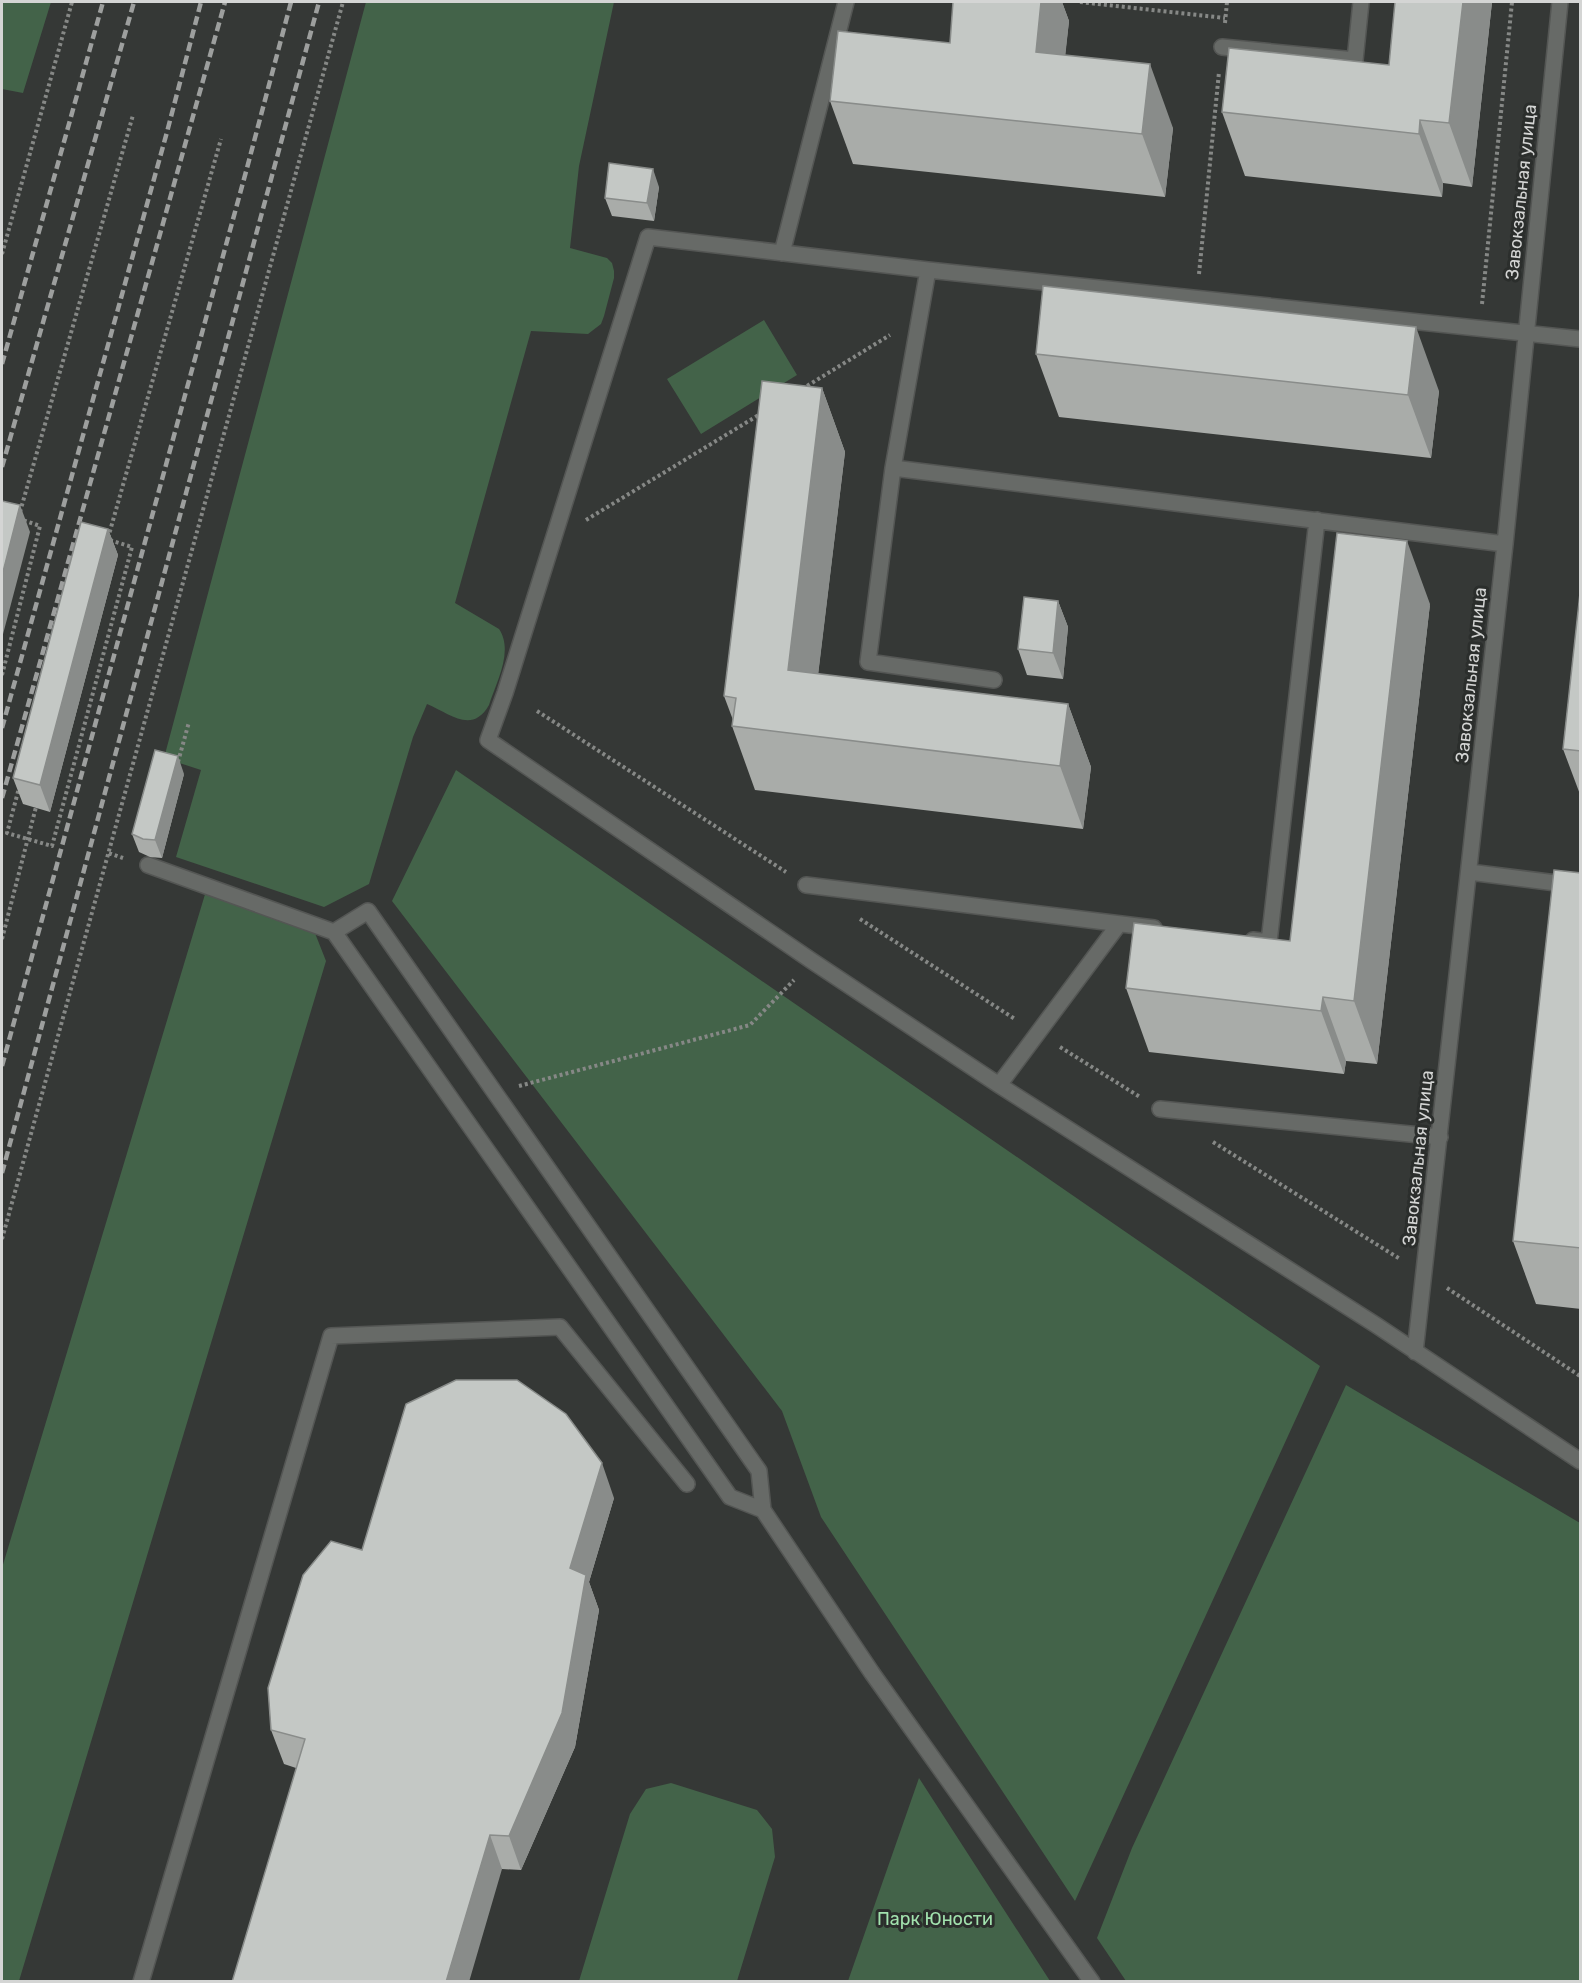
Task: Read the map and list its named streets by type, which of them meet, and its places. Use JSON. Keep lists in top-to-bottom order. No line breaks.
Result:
{"streets":{"street":["Завокзальная улица"]},"parks":["Парк Юности"]}
